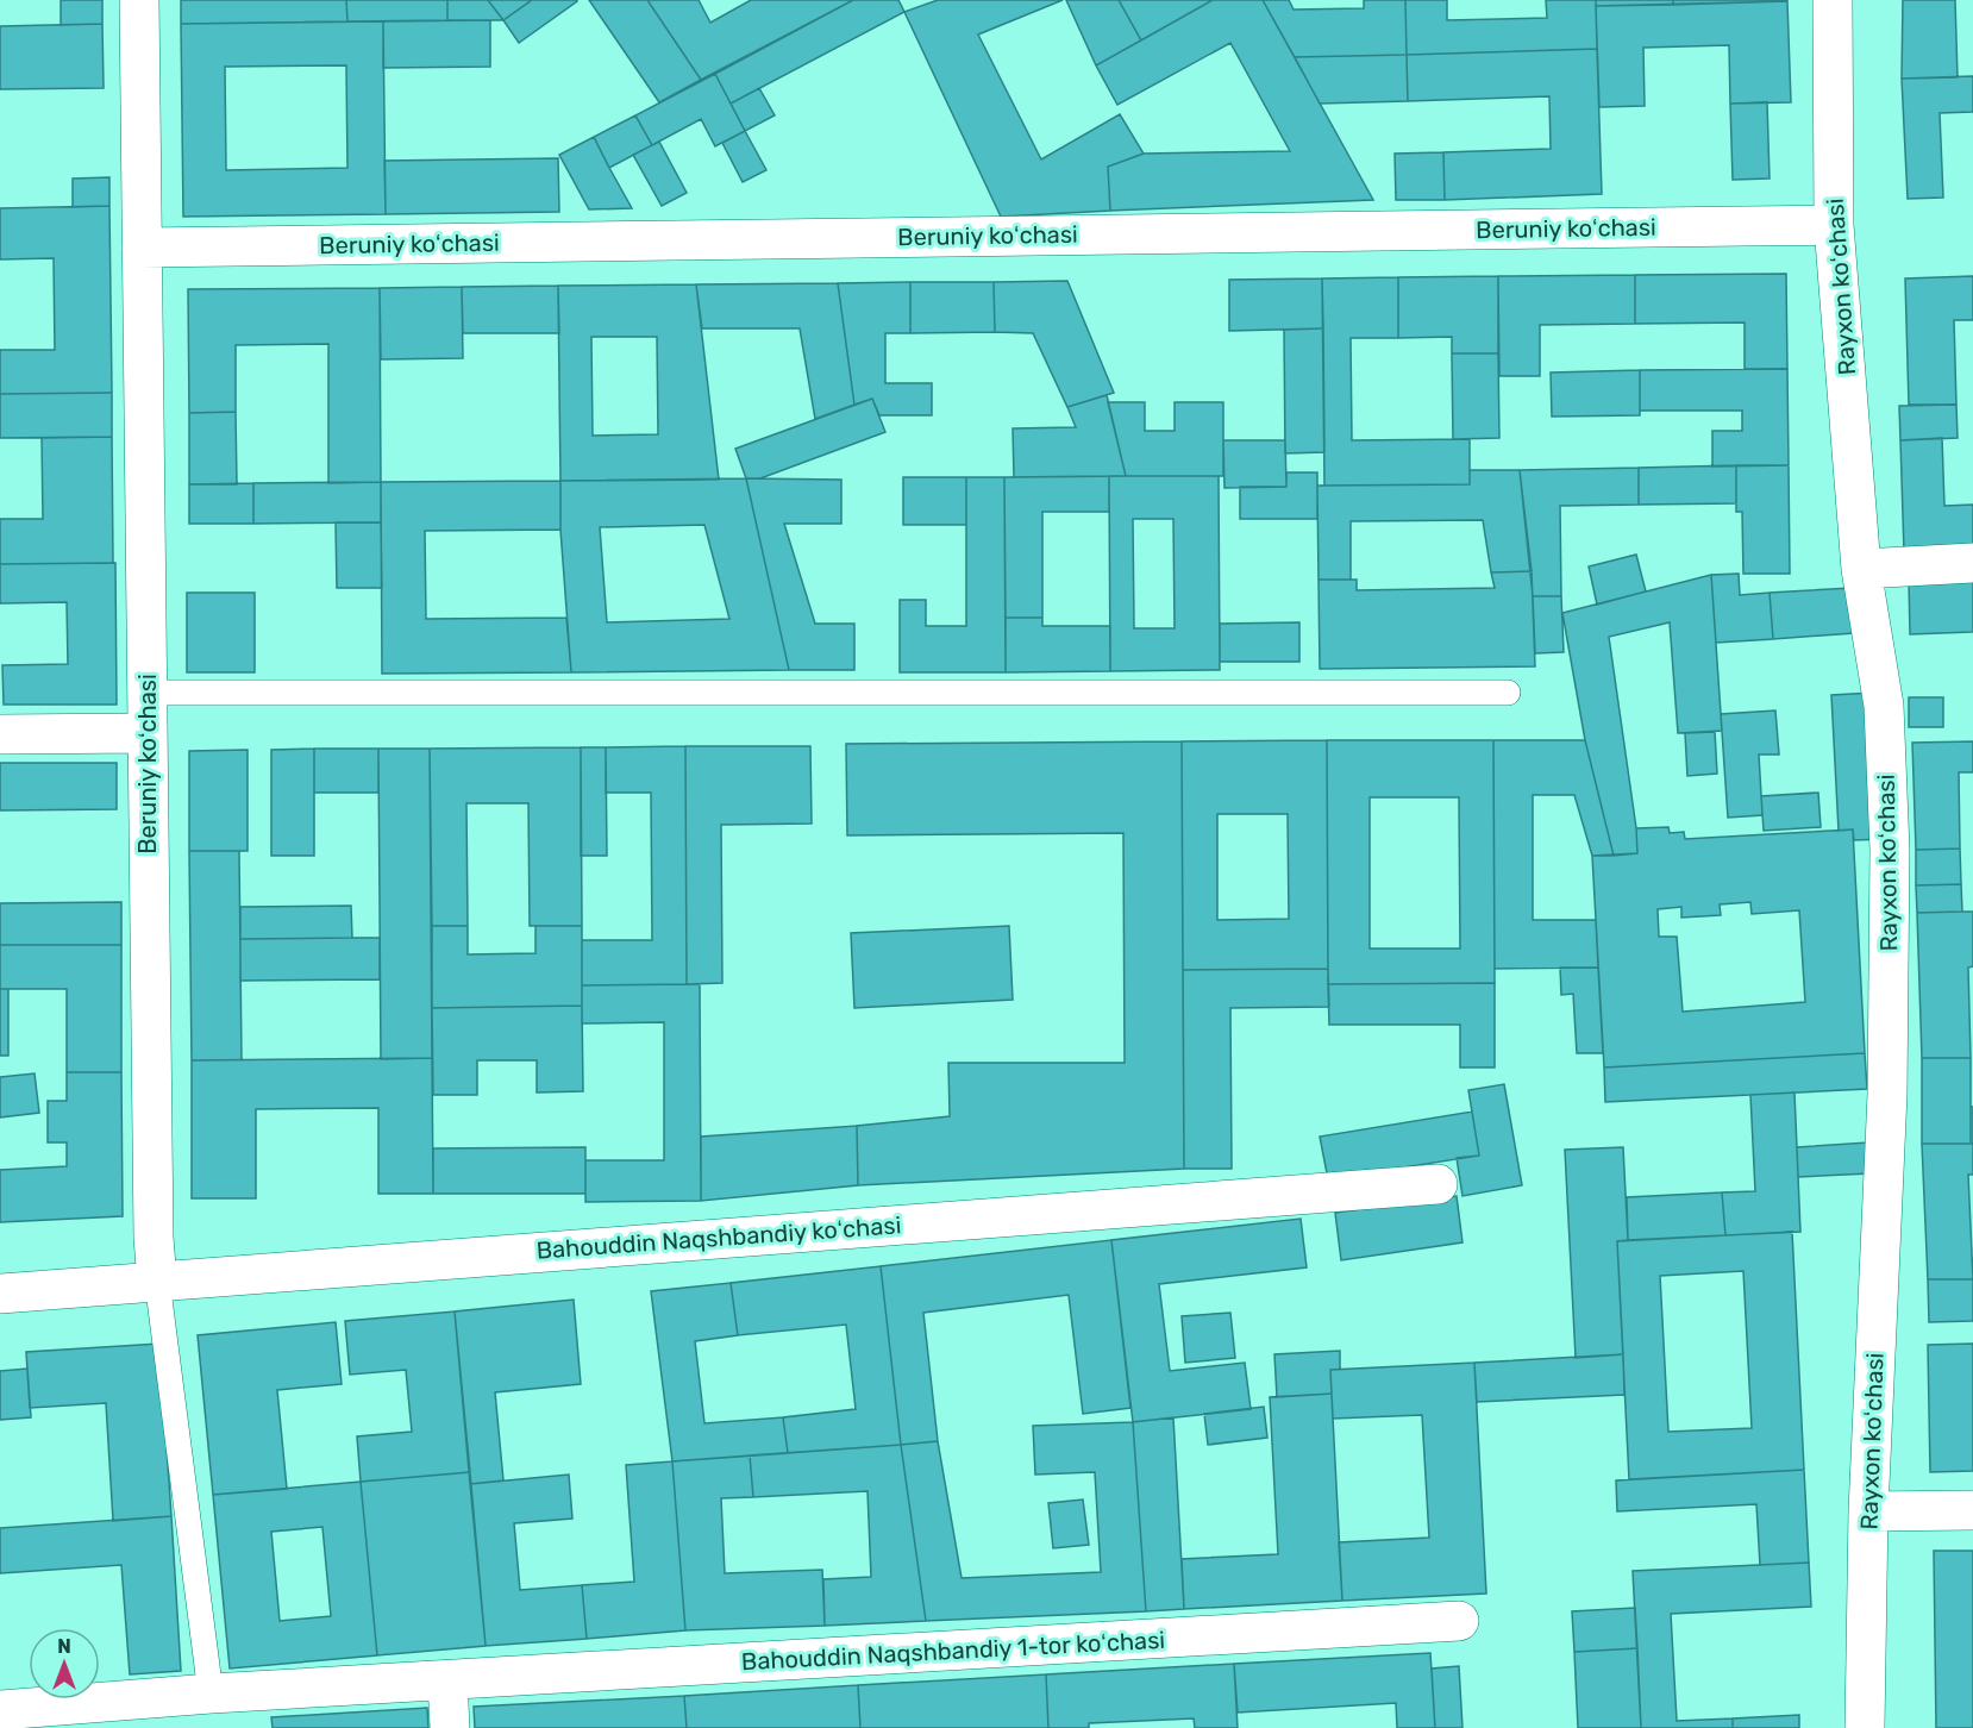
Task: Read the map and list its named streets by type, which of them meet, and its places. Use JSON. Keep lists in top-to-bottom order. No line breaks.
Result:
{"streets":{"street":["Beruniy koʻchasi","Rayxon koʻchasi","Bahouddin Naqshbandiy koʻchasi","Bahouddin Naqshbandiy 1-tor koʻchasi"]},"crossings":[["Beruniy koʻchasi","Rayxon koʻchasi"],["Beruniy koʻchasi","Bahouddin Naqshbandiy koʻchasi"]],"north":"top"}
